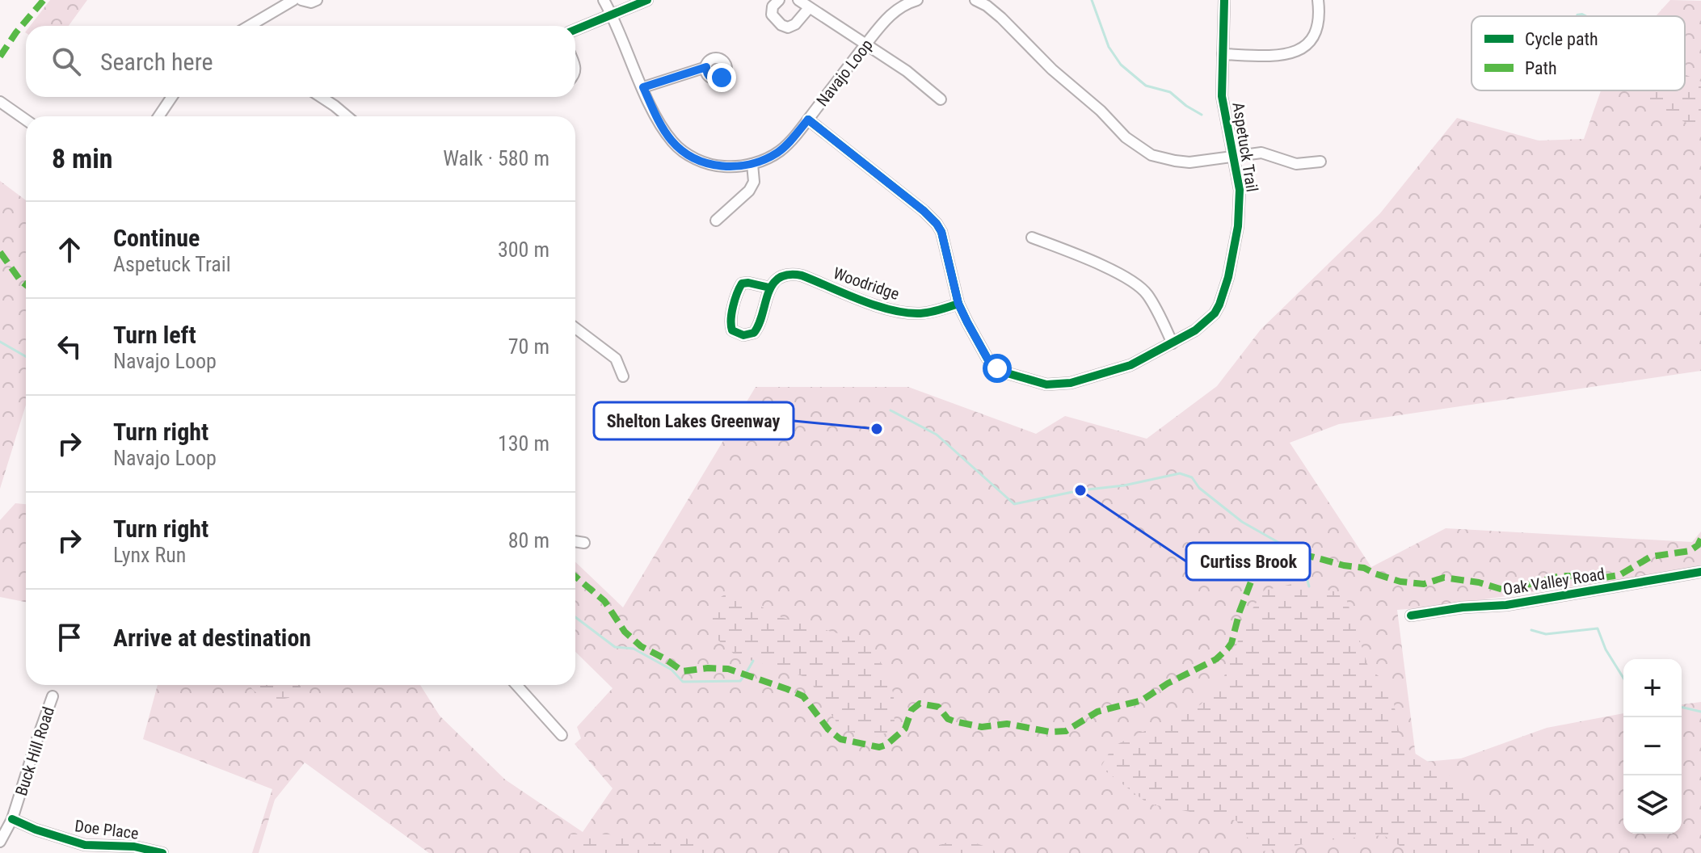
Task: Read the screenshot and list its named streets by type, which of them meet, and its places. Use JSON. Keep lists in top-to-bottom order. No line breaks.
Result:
{"streets":{"street":["Navajo Loop","Aspetuck Trail","Woodridge","Oak Valley Road","Buck Hill Road","Doe Place"]},"crossings":[["Navajo Loop","Aspetuck Trail"],["Aspetuck Trail","Woodridge"],["Buck Hill Road","Doe Place"]],"places":["Shelton Lakes Greenway","Curtiss Brook"],"legend":["Cycle path","Path"],"page":{"search":"Search here","heading":["8 min","Walk · 580 m"],"list":[["Continue","Aspetuck Trail","300 m"],["Turn left","Navajo Loop","70 m"],["Turn right","Navajo Loop","130 m"],["Turn right","Lynx Run","80 m"],"Arrive at destination"],"map_buttons":["+","−"]}}
